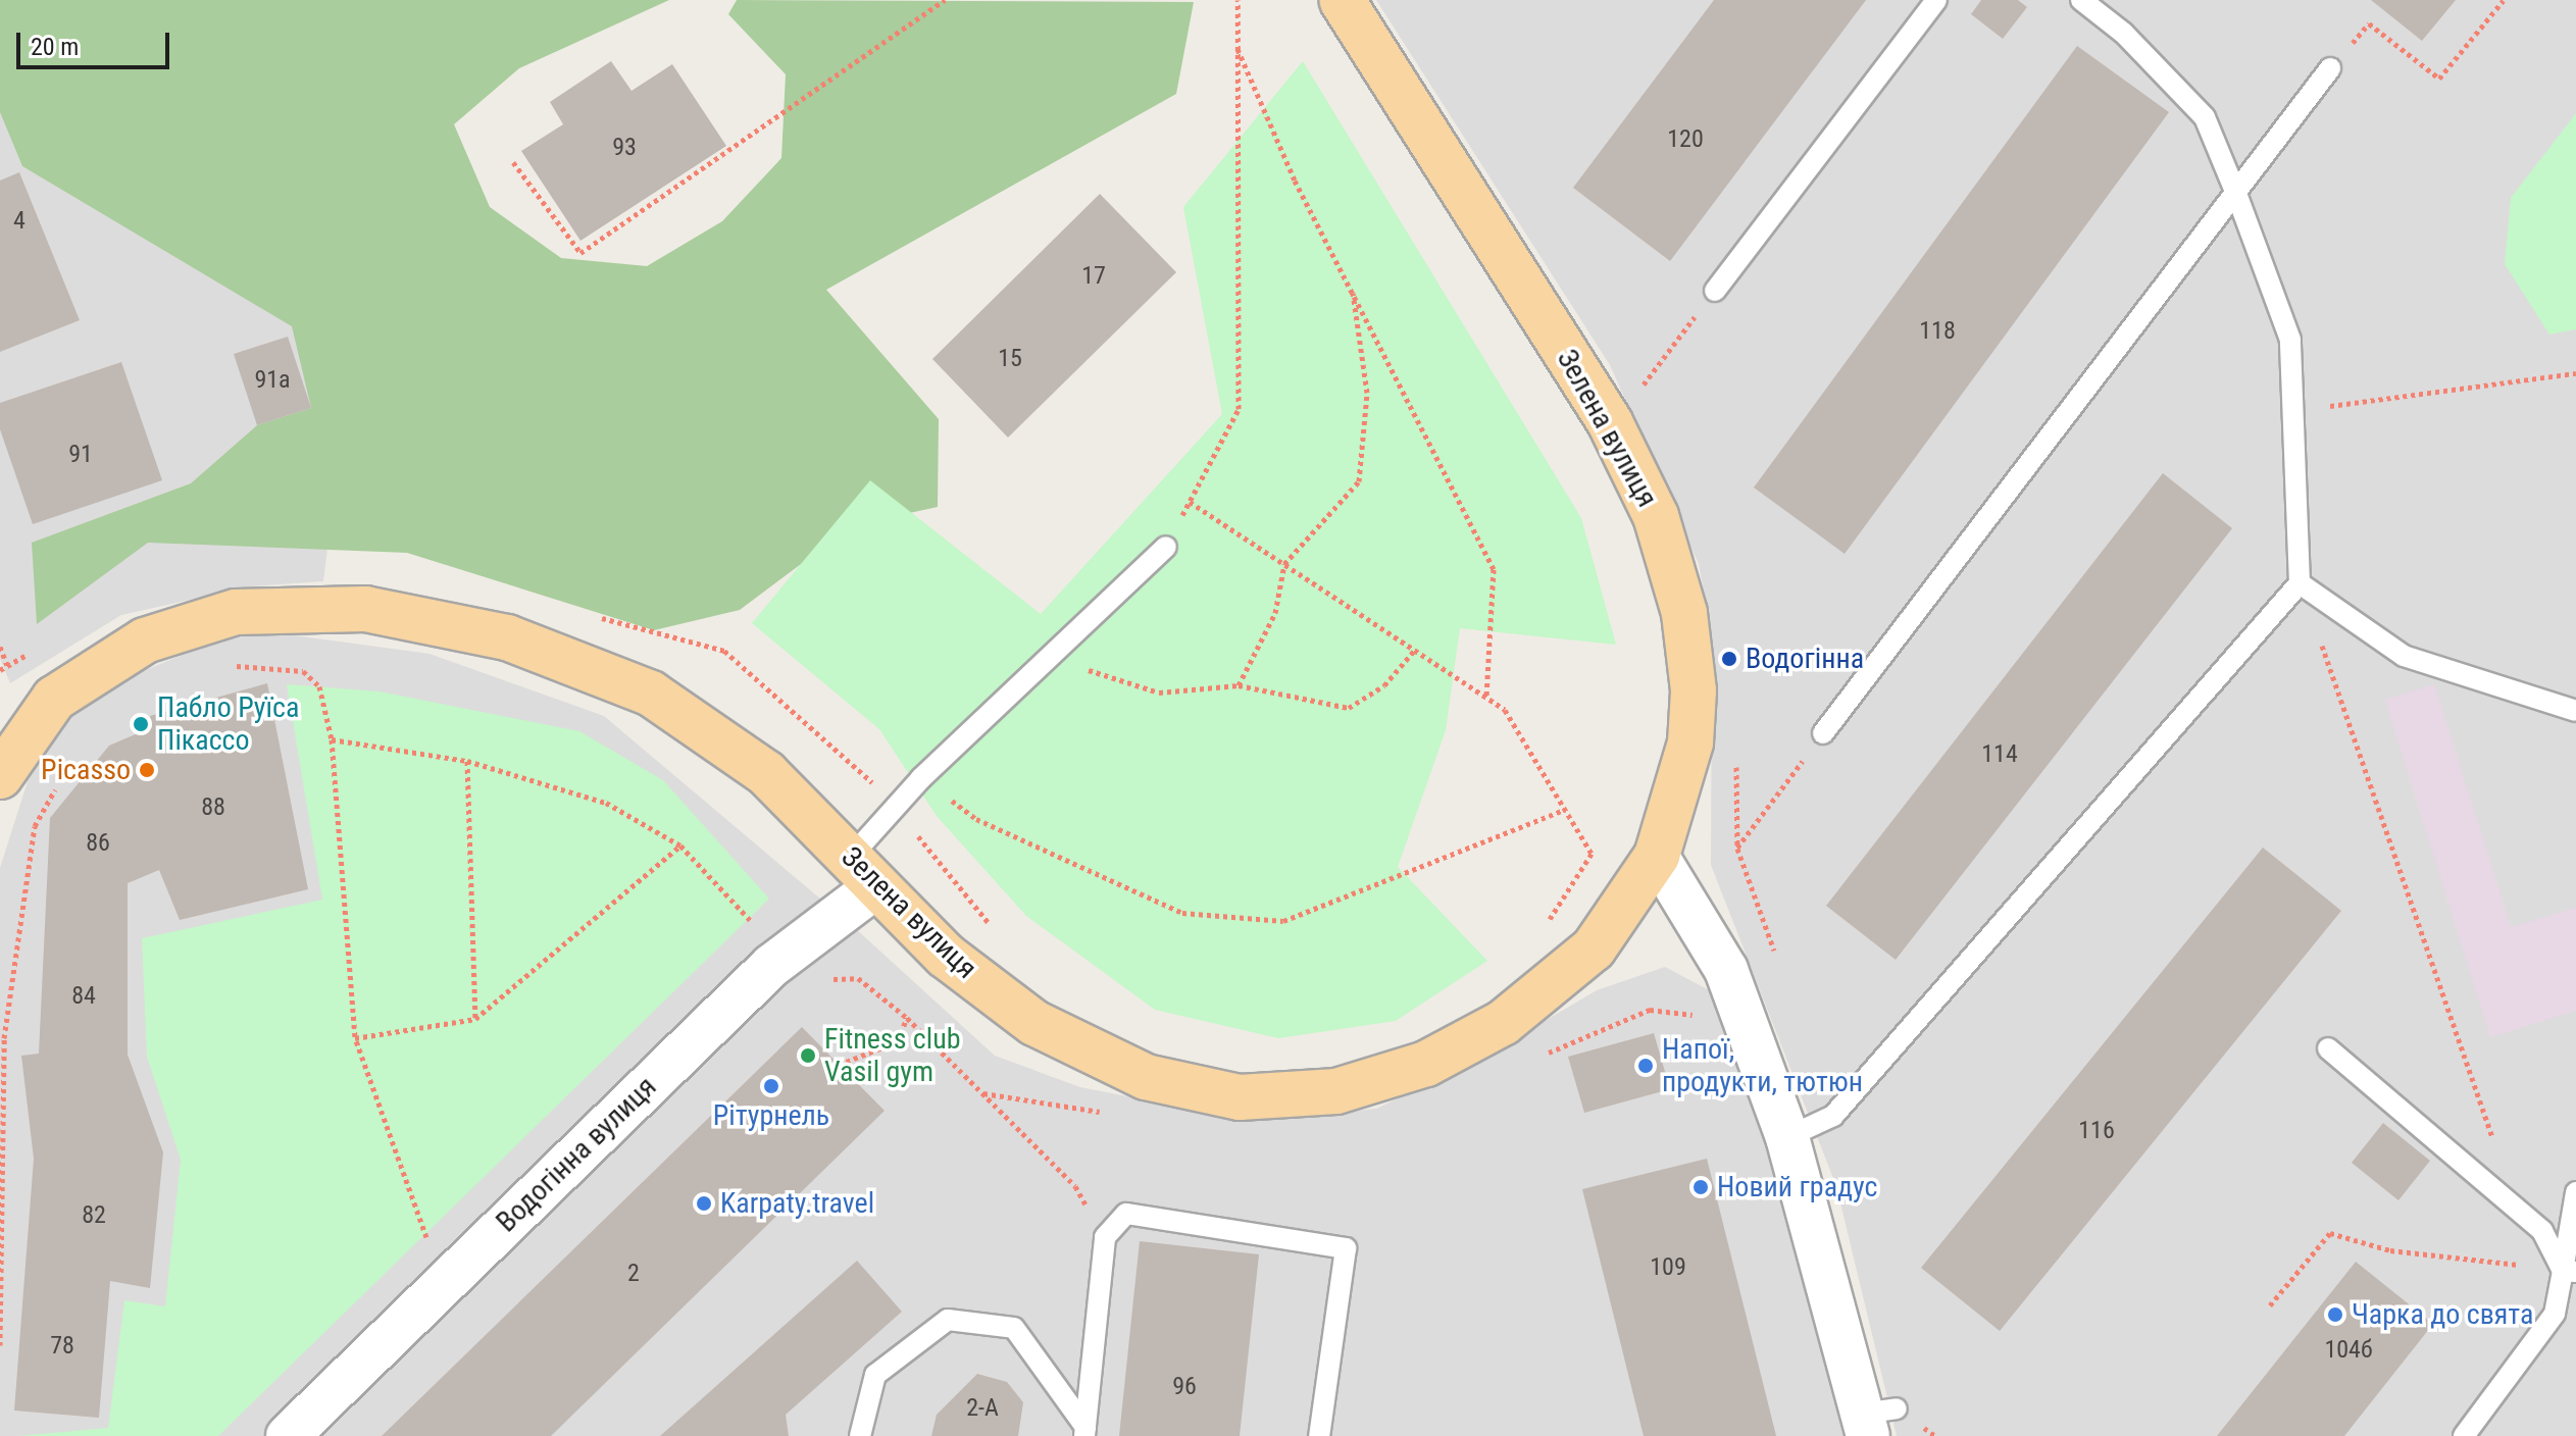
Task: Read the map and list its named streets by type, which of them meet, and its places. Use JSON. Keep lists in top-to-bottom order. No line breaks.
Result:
{"streets":{"main road":["Зелена вулиця"],"street":["Водогінна вулиця"]},"crossings":[["Зелена вулиця","Водогінна вулиця"]],"places":["Водогінна","Пабло Руїса Пікассо","Picasso","Fitness club Vasil gym","Напої, продукти, тютюн","Рітурнель","Новий градус","Karpaty.travel","Чарка до свята"],"house_numbers":["120","93","4","17","118","15","91а","91","114","88","86","84","116","82","109","2","78","104б","96","2-A"],"scale_bar":"20 m"}
